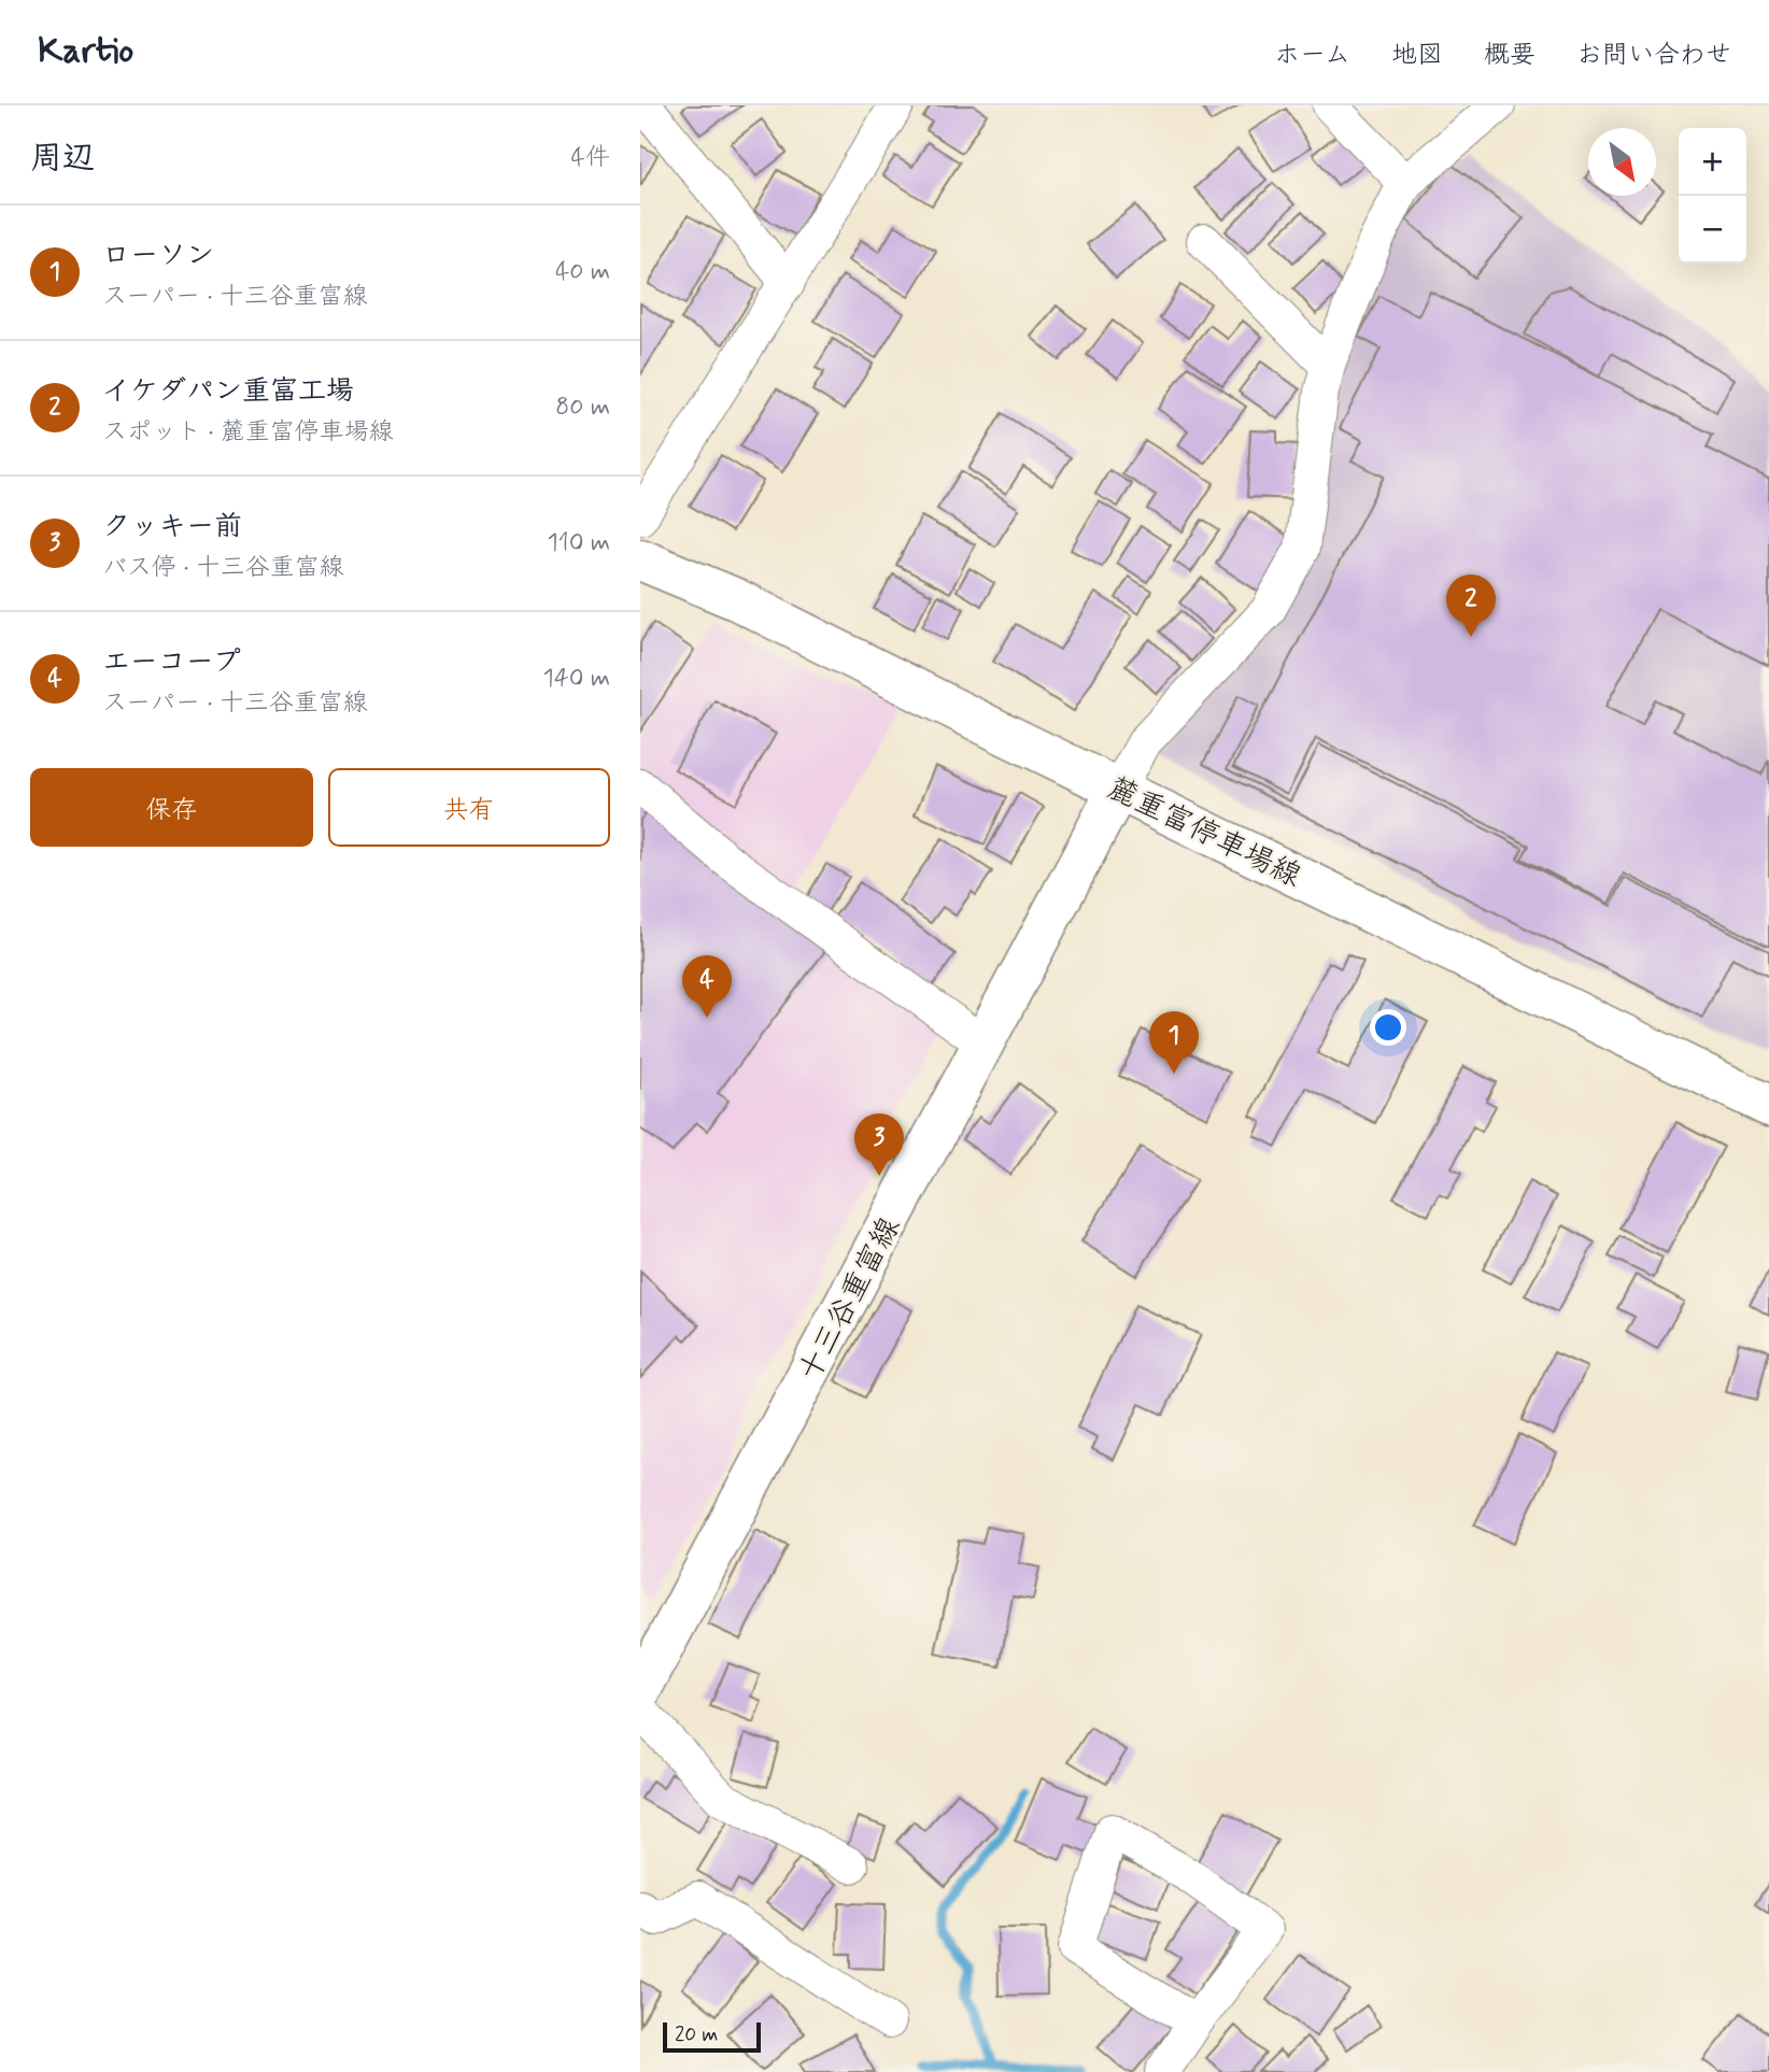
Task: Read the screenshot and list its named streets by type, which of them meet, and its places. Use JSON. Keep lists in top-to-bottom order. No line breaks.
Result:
{"streets":{"main road":["麓重富停車場線","十三谷重富線"]},"crossings":[["麓重富停車場線","十三谷重富線"]],"scale_bar":"20 m","north":"bottom right","page":{"header":"Kartio","nav":["ホーム","地図","概要","お問い合わせ"],"heading":["周辺","4件"],"map_buttons":["+","−"],"list":[{"mark":"1","name":"ローソン","note":"スーパー · 十三谷重富線","value":"40 m"},{"mark":"2","name":"イケダパン重富工場","note":"スポット · 麓重富停車場線","value":"80 m"},{"mark":"3","name":"クッキー前","note":"バス停 · 十三谷重富線","value":"110 m"},{"mark":"4","name":"エーコープ","note":"スーパー · 十三谷重富線","value":"140 m"}],"pins":["2","4","1","3"],"buttons":["保存","共有"],"scale":"20 m"}}
